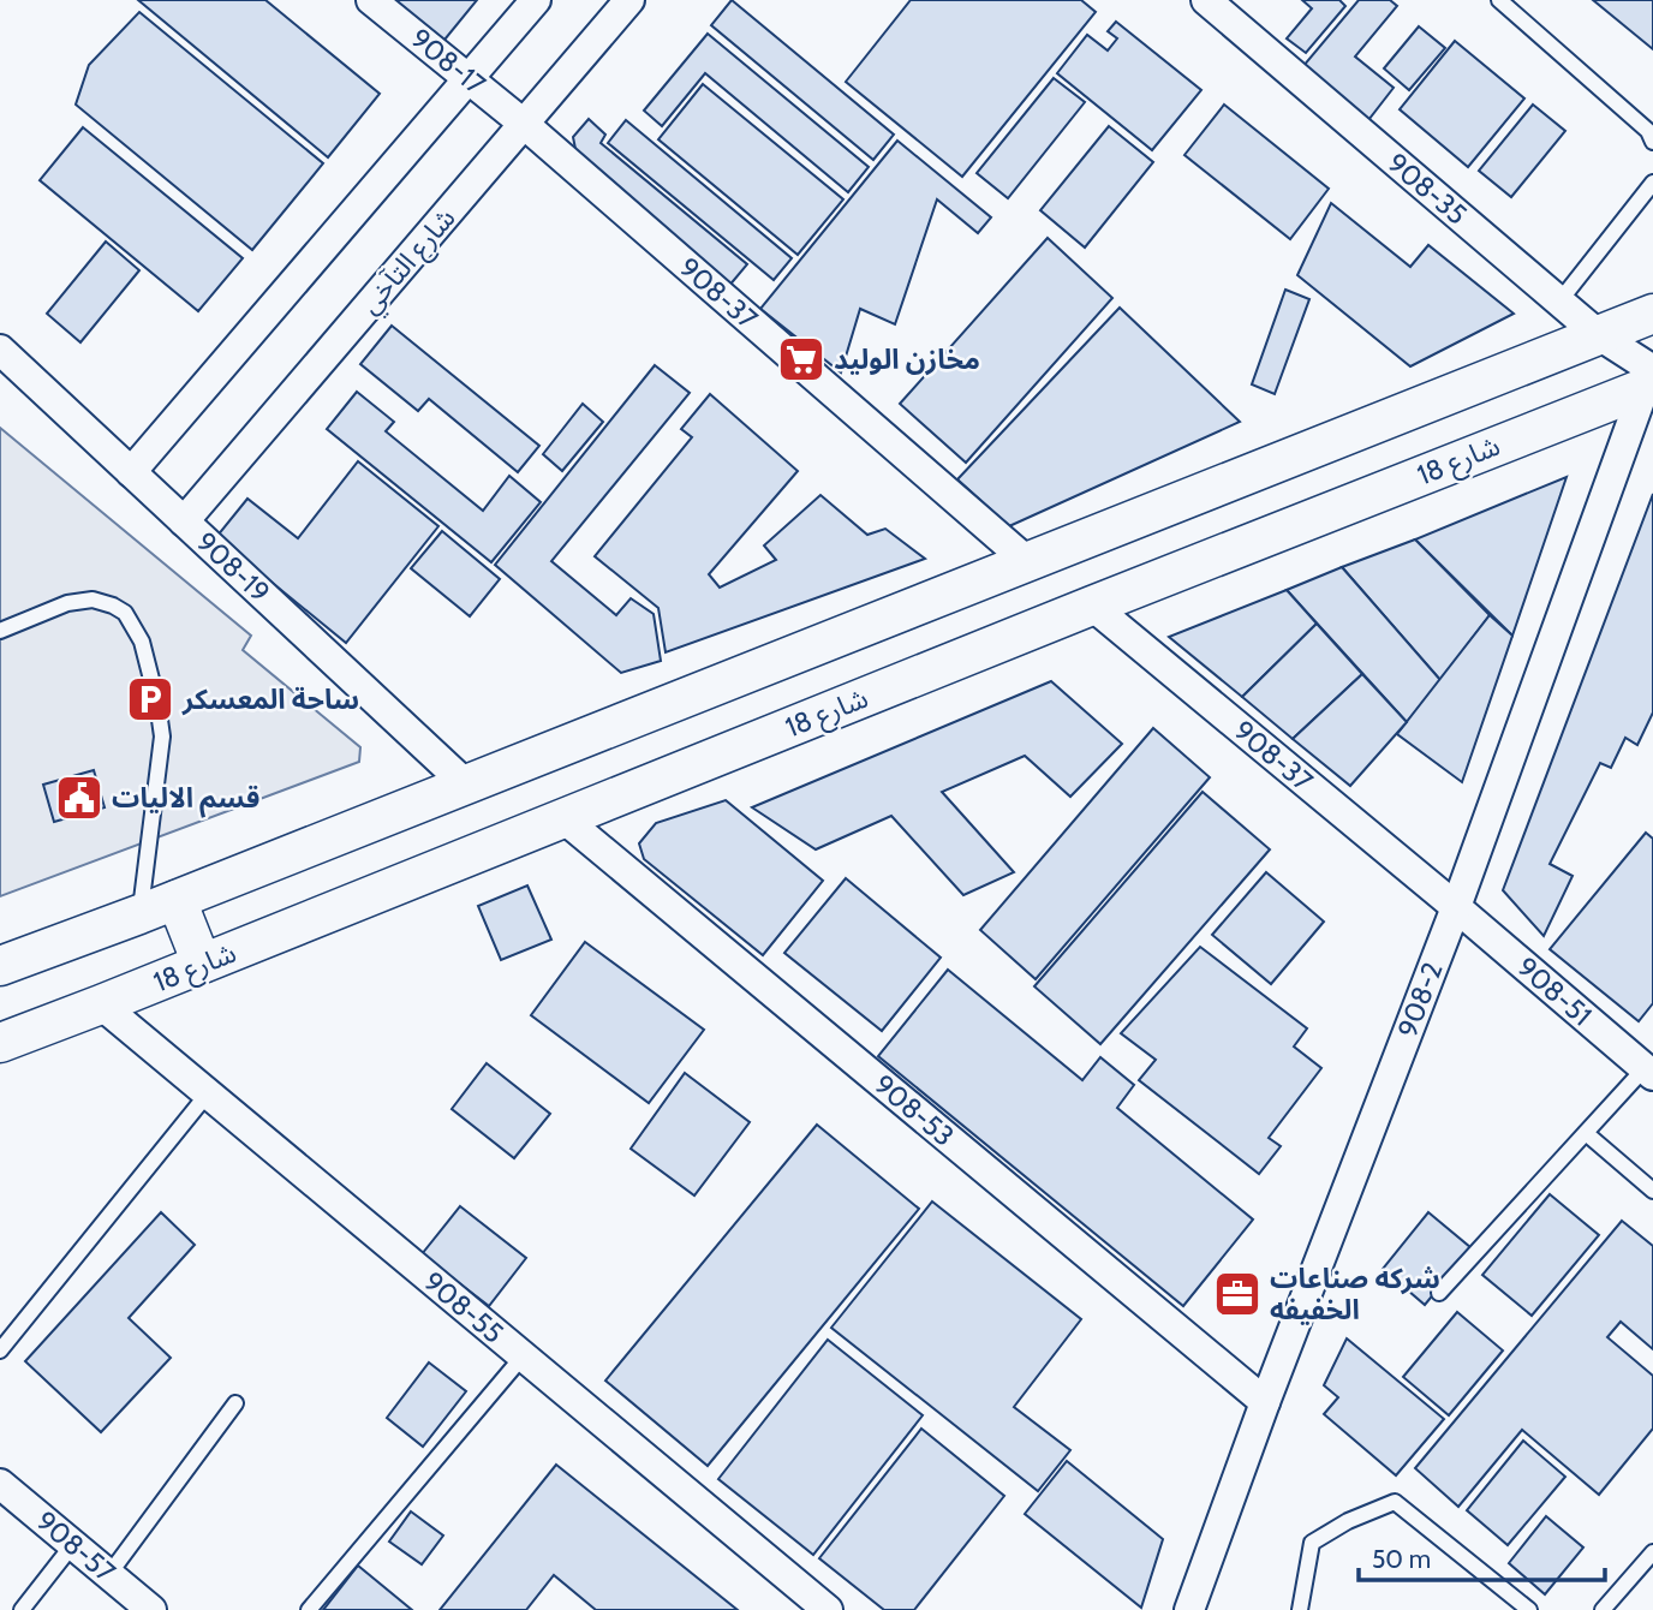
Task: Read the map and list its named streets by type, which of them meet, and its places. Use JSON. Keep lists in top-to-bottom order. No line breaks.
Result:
{"streets":{"street":["908-17","908-35","شارع التآخي","908-37","شارع 18","908-19","908-51","908-2","908-53","908-55","908-57"]},"crossings":[["908-17","شارع التآخي"],["908-17","908-37"],["908-35","شارع 18"],["908-35","908-2"],["شارع التآخي","908-37"],["شارع التآخي","908-19"],["908-37","شارع 18"],["908-37","908-51"],["908-37","908-2"],["شارع 18","908-2"],["شارع 18","908-53"],["شارع 18","908-55"],["908-51","908-2"],["908-2","908-53"]],"places":{"supermarket":["مخازن الوليد"],"parking":["ساحة المعسكر"],"public building":["قسم الاليات"],"office":["شركه صناعات الخفيفه"]},"scale_bar":"50 m"}
